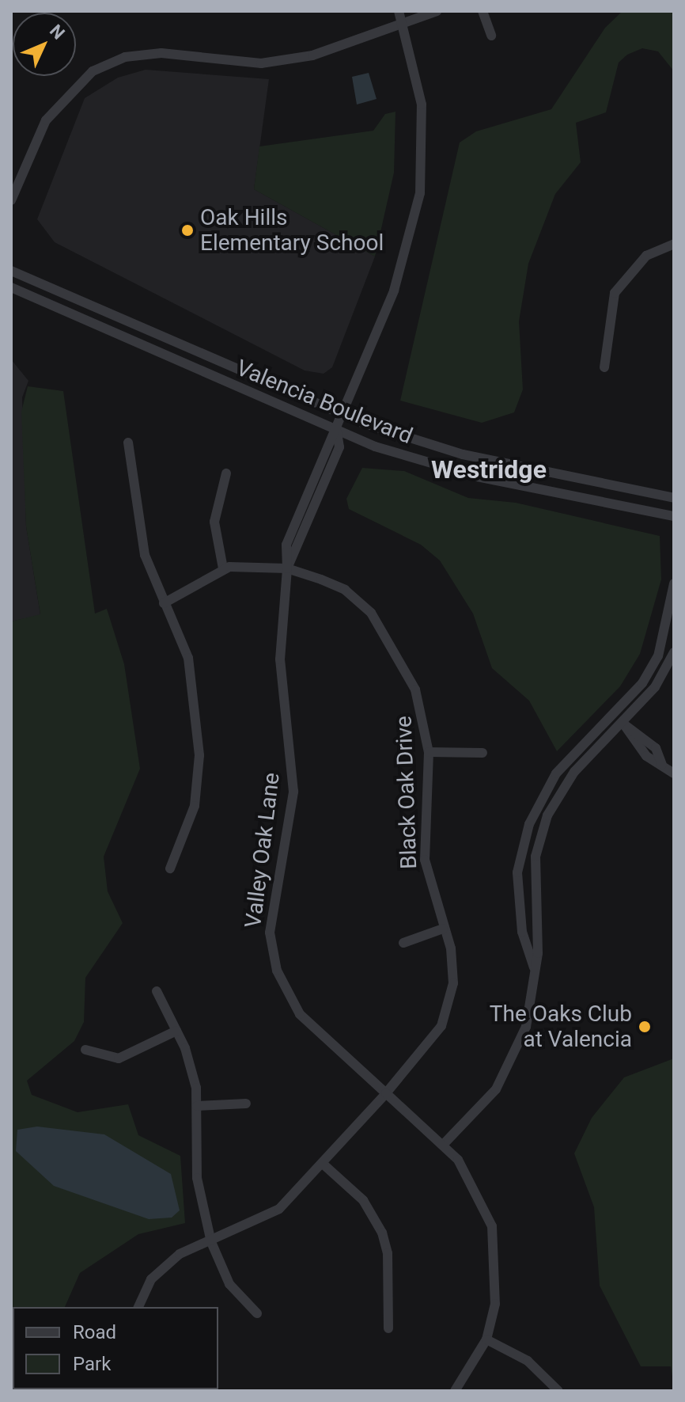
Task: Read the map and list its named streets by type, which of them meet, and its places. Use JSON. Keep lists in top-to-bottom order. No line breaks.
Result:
{"streets":{"street":["Valencia Boulevard","Black Oak Drive","Valley Oak Lane"]},"crossings":[["Valencia Boulevard","Valley Oak Lane"],["Black Oak Drive","Valley Oak Lane"]],"districts":["Westridge"],"places":["Oak Hills Elementary School","The Oaks Club at Valencia"],"legend":["Road","Park"],"north":"top right"}
